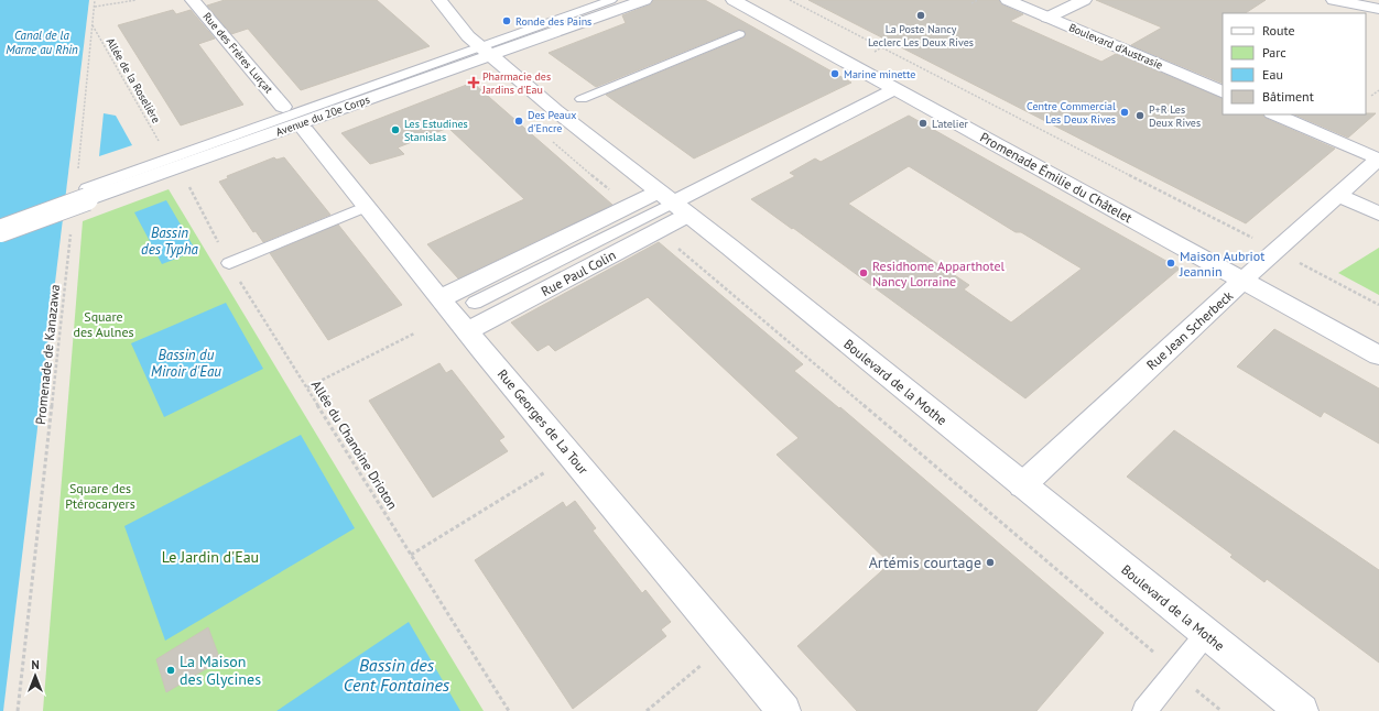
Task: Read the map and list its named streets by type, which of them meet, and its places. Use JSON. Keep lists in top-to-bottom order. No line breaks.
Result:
{"streets":{"street":["Boulevard d'Austrasie","Rue des Frères Lurçat","Avenue du 20e Corps","Promenade Émilie du Châtelet","Rue Paul Colin","Rue Jean Scherbeck","Boulevard de la Mothe","Rue Georges de La Tour"],"path":["Allée de la Roselière","Promenade de Kanazawa","Allée du Chanoine Drioton"]},"crossings":[["Avenue du 20e Corps","Boulevard de la Mothe"],["Promenade Émilie du Châtelet","Rue Paul Colin"],["Promenade Émilie du Châtelet","Rue Jean Scherbeck"],["Rue Paul Colin","Boulevard de la Mothe"],["Rue Paul Colin","Rue Georges de La Tour"],["Rue Jean Scherbeck","Boulevard de la Mothe"]],"water":["Canal de la Marne au Rhin","Bassin des Typha","Bassin du Miroir d'Eau","Bassin des Cent Fontaines"],"parks":["Square des Aulnes","Square des Ptérocaryers","Le Jardin d'Eau"],"places":{"other":["La Poste Nancy Leclerc Les Deux Rives","Ronde des Pains","Marine minette","Centre Commercial Les Deux Rives","P+R Les Deux Rives","Des Peaux d'Encre","L'atelier","Les Estudines Stanislas","Maison Aubriot Jeannin","Residhome Apparthotel Nancy Lorraine","Artémis courtage","La Maison des Glycines"],"health":["Pharmacie des Jardins d'Eau"]},"legend":["Route","Parc","Eau","Bâtiment"],"north":"top"}
